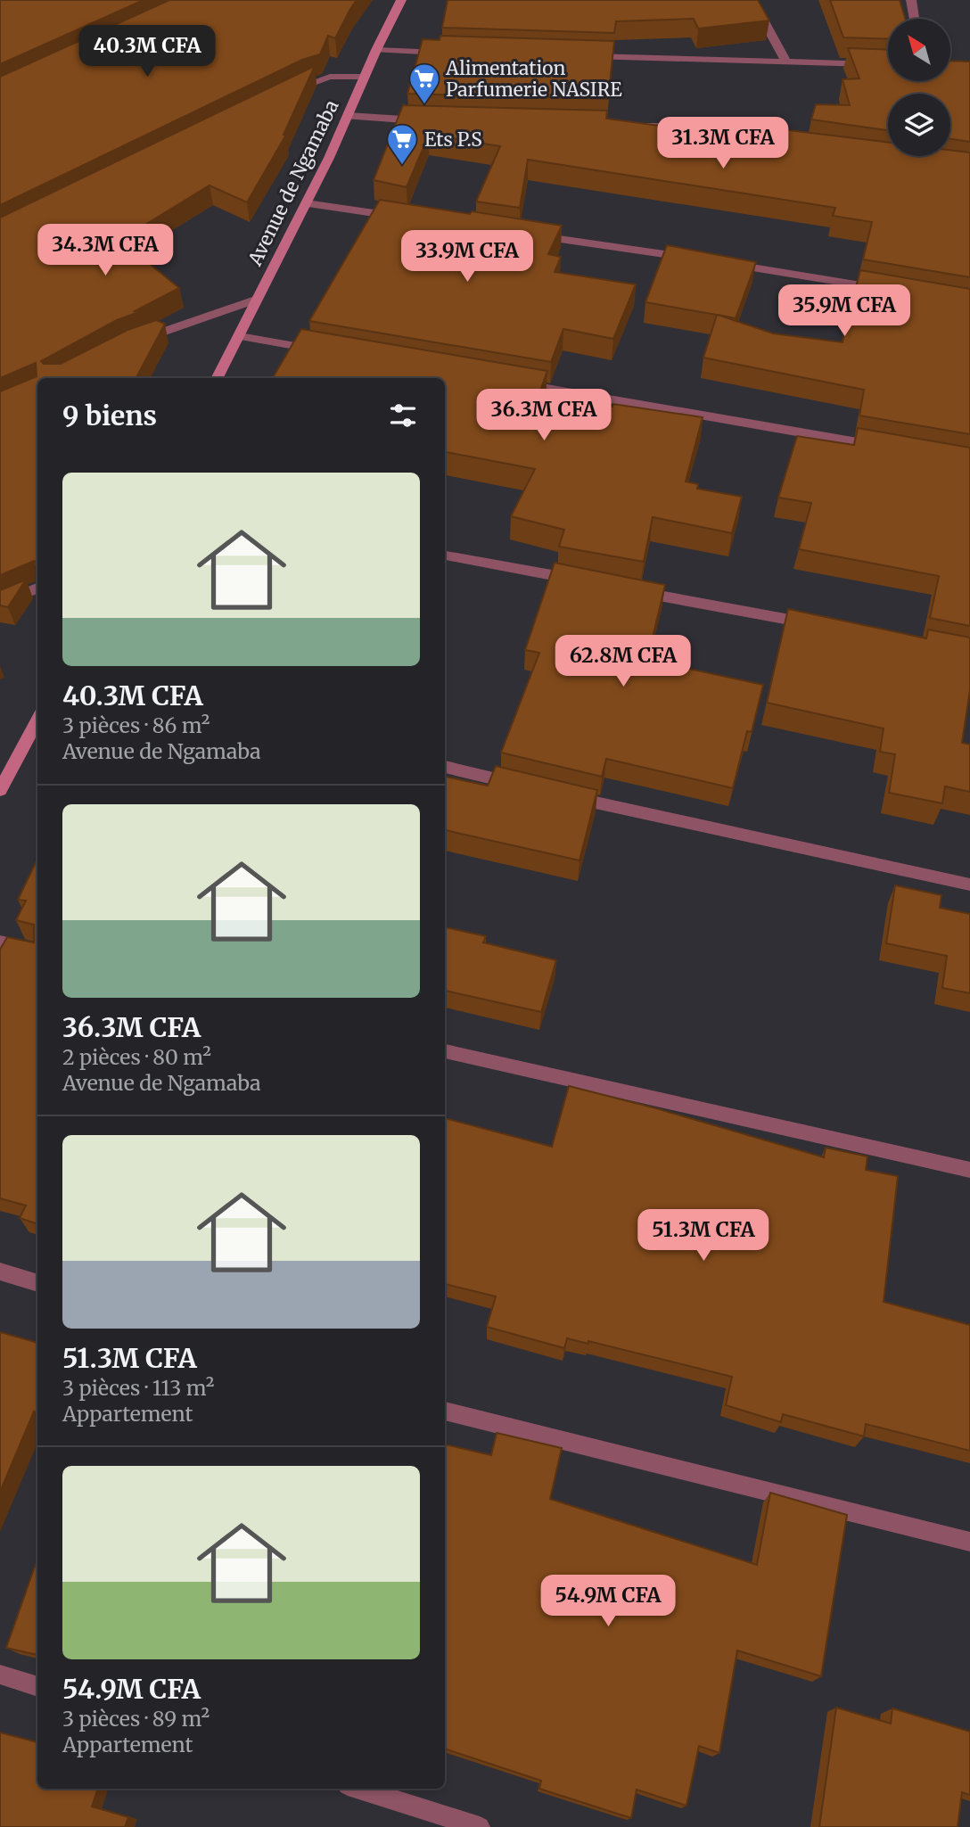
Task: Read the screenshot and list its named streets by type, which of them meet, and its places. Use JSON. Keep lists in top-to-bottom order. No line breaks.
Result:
{"streets":{"main road":["Avenue de Ngamaba"]},"places":{"supermarket":["Alimentation Parfumerie NASIRE","Ets P.S"]},"north":"top left","page":{"price":["40.3M CFA","31.3M CFA","34.3M CFA","33.9M CFA","35.9M CFA","36.3M CFA","62.8M CFA","51.3M CFA","54.9M CFA"],"heading":"9 biens","list":[{"name":"40.3M CFA","note":"3 pièces · 86 m² · Avenue de Ngamaba"},{"name":"36.3M CFA","note":"2 pièces · 80 m² · Avenue de Ngamaba"},{"name":"51.3M CFA","note":"3 pièces · 113 m² · Appartement"},{"name":"54.9M CFA","note":"3 pièces · 89 m² · Appartement"}]}}
